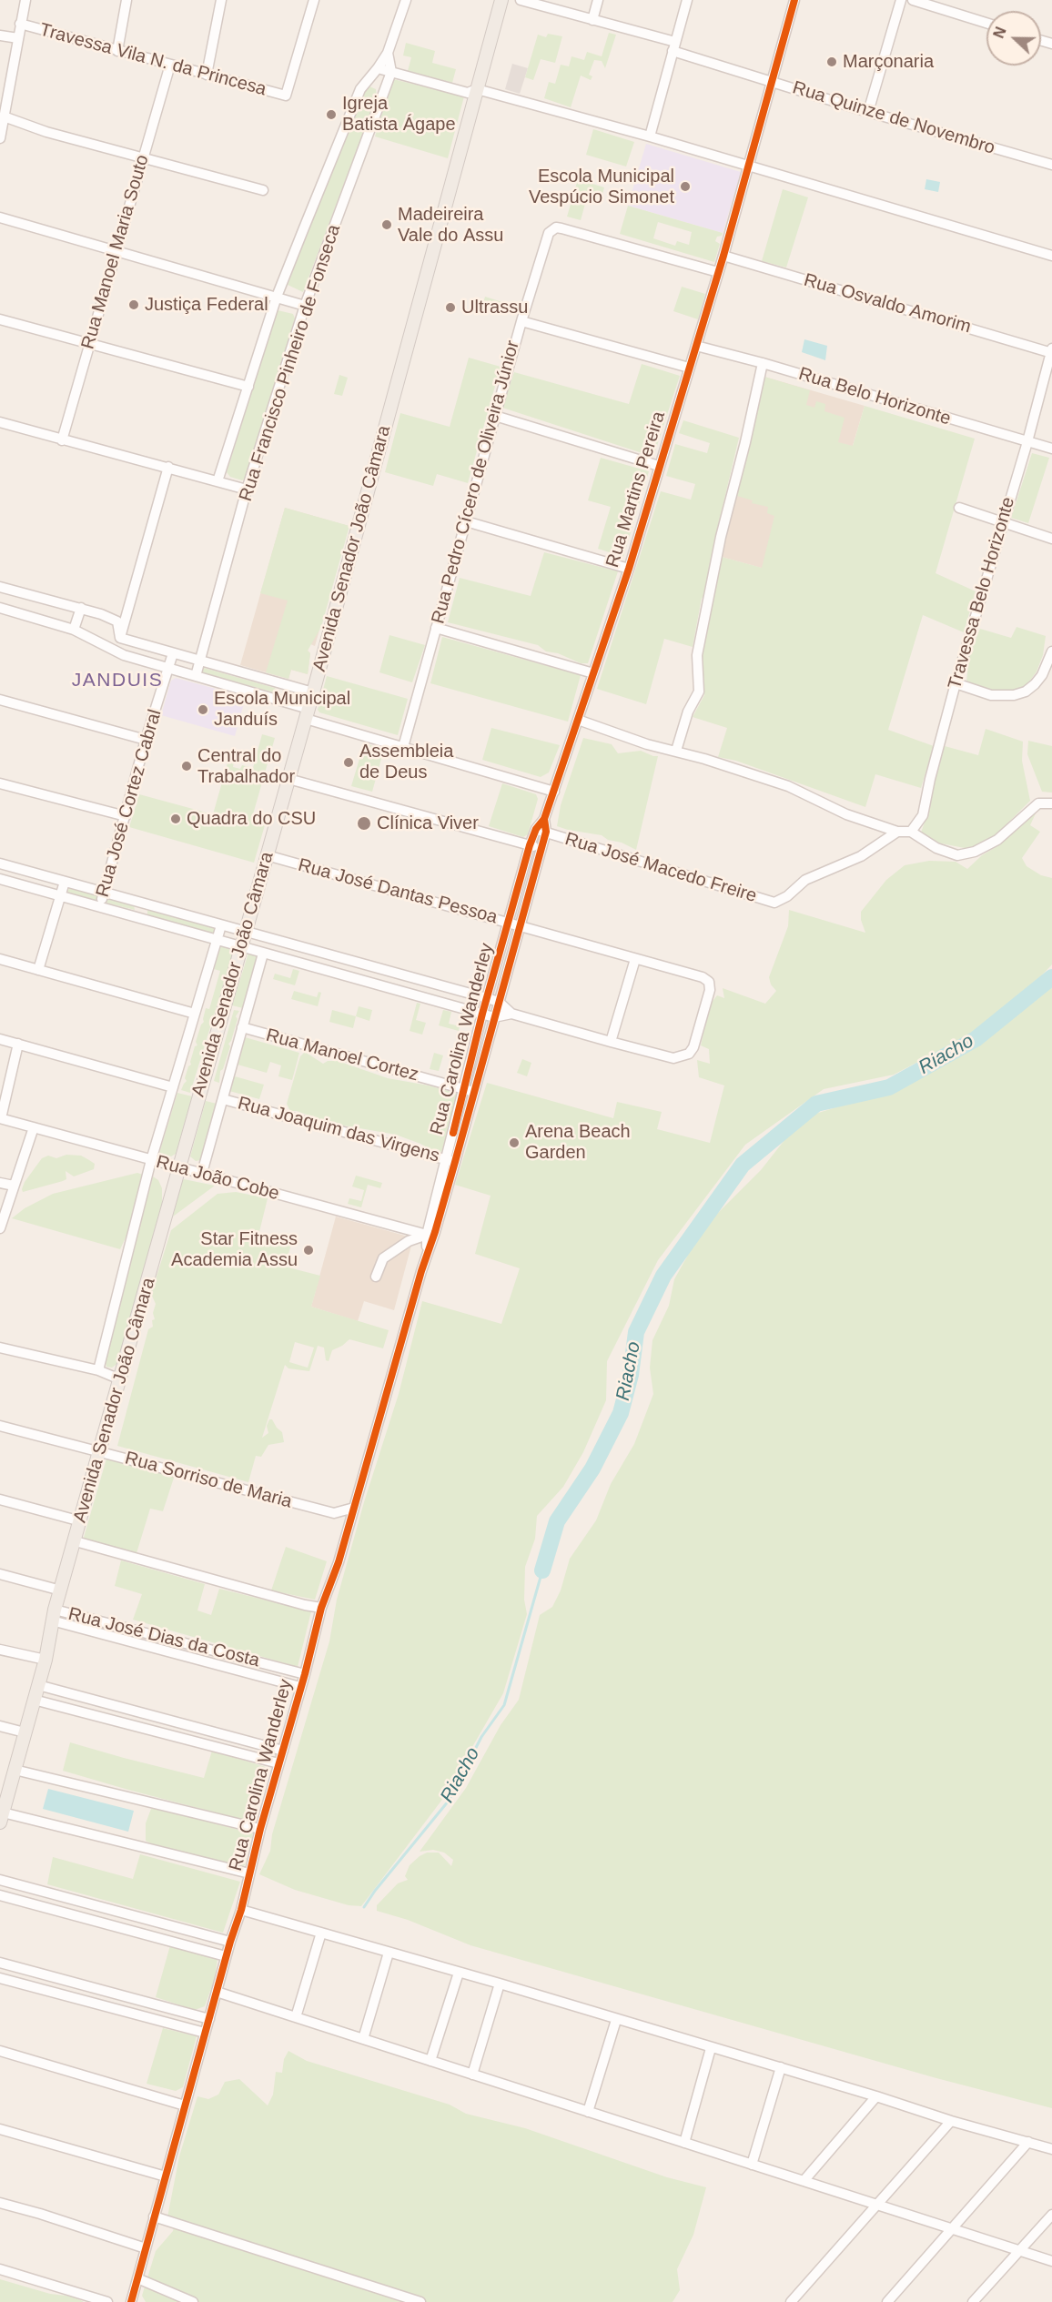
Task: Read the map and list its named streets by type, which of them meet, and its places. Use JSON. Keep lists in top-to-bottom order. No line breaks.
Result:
{"streets":{"main road":["Avenida Senador João Câmara"],"street":["Travessa Vila N. da Princesa","Rua Quinze de Novembro","Rua Manoel Maria Souto","Rua Osvaldo Amorim","Rua Francisco Pinheiro de Fonseca","Rua Belo Horizonte","Rua Pedro Cícero de Oliveira Júnior","Rua Martins Pereira","Travessa Belo Horizonte","Rua José Cortez Cabral","Rua José Macedo Freire","Rua José Dantas Pessoa","Rua Carolina Wanderley","Rua Manoel Cortez","Rua Joaquim das Virgens","Rua João Cobe","Rua Sorriso de Maria","Rua José Dias da Costa"]},"crossings":[["Travessa Vila N. da Princesa","Rua Manoel Maria Souto"],["Rua Quinze de Novembro","Rua Martins Pereira"],["Rua Osvaldo Amorim","Rua Martins Pereira"],["Rua Osvaldo Amorim","Travessa Belo Horizonte"],["Rua Belo Horizonte","Rua Martins Pereira"],["Rua Belo Horizonte","Travessa Belo Horizonte"],["Rua Pedro Cícero de Oliveira Júnior","Rua Martins Pereira"],["Rua Martins Pereira","Rua José Macedo Freire"],["Rua Martins Pereira","Rua Carolina Wanderley"],["Avenida Senador João Câmara","Rua José Dantas Pessoa"],["Avenida Senador João Câmara","Rua Manoel Cortez"],["Avenida Senador João Câmara","Rua Joaquim das Virgens"],["Avenida Senador João Câmara","Rua João Cobe"],["Avenida Senador João Câmara","Rua Sorriso de Maria"],["Avenida Senador João Câmara","Rua José Dias da Costa"],["Rua José Macedo Freire","Rua Carolina Wanderley"],["Rua José Dantas Pessoa","Rua Carolina Wanderley"],["Rua Carolina Wanderley","Rua Manoel Cortez"],["Rua Carolina Wanderley","Rua Joaquim das Virgens"],["Rua Carolina Wanderley","Rua João Cobe"],["Rua Carolina Wanderley","Rua Sorriso de Maria"],["Rua Carolina Wanderley","Rua José Dias da Costa"]],"districts":["JANDUIS"],"water":["Riacho"],"places":["Marçonaria","Igreja Batista Ágape","Escola Municipal Vespúcio Simonet","Madeireira Vale do Assu","Justiça Federal","Ultrassu","Escola Municipal Janduís","Assembleia de Deus","Central do Trabalhador","Quadra do CSU","Clínica Viver","Arena Beach Garden","Star Fitness Academia Assu"],"north":"left"}
